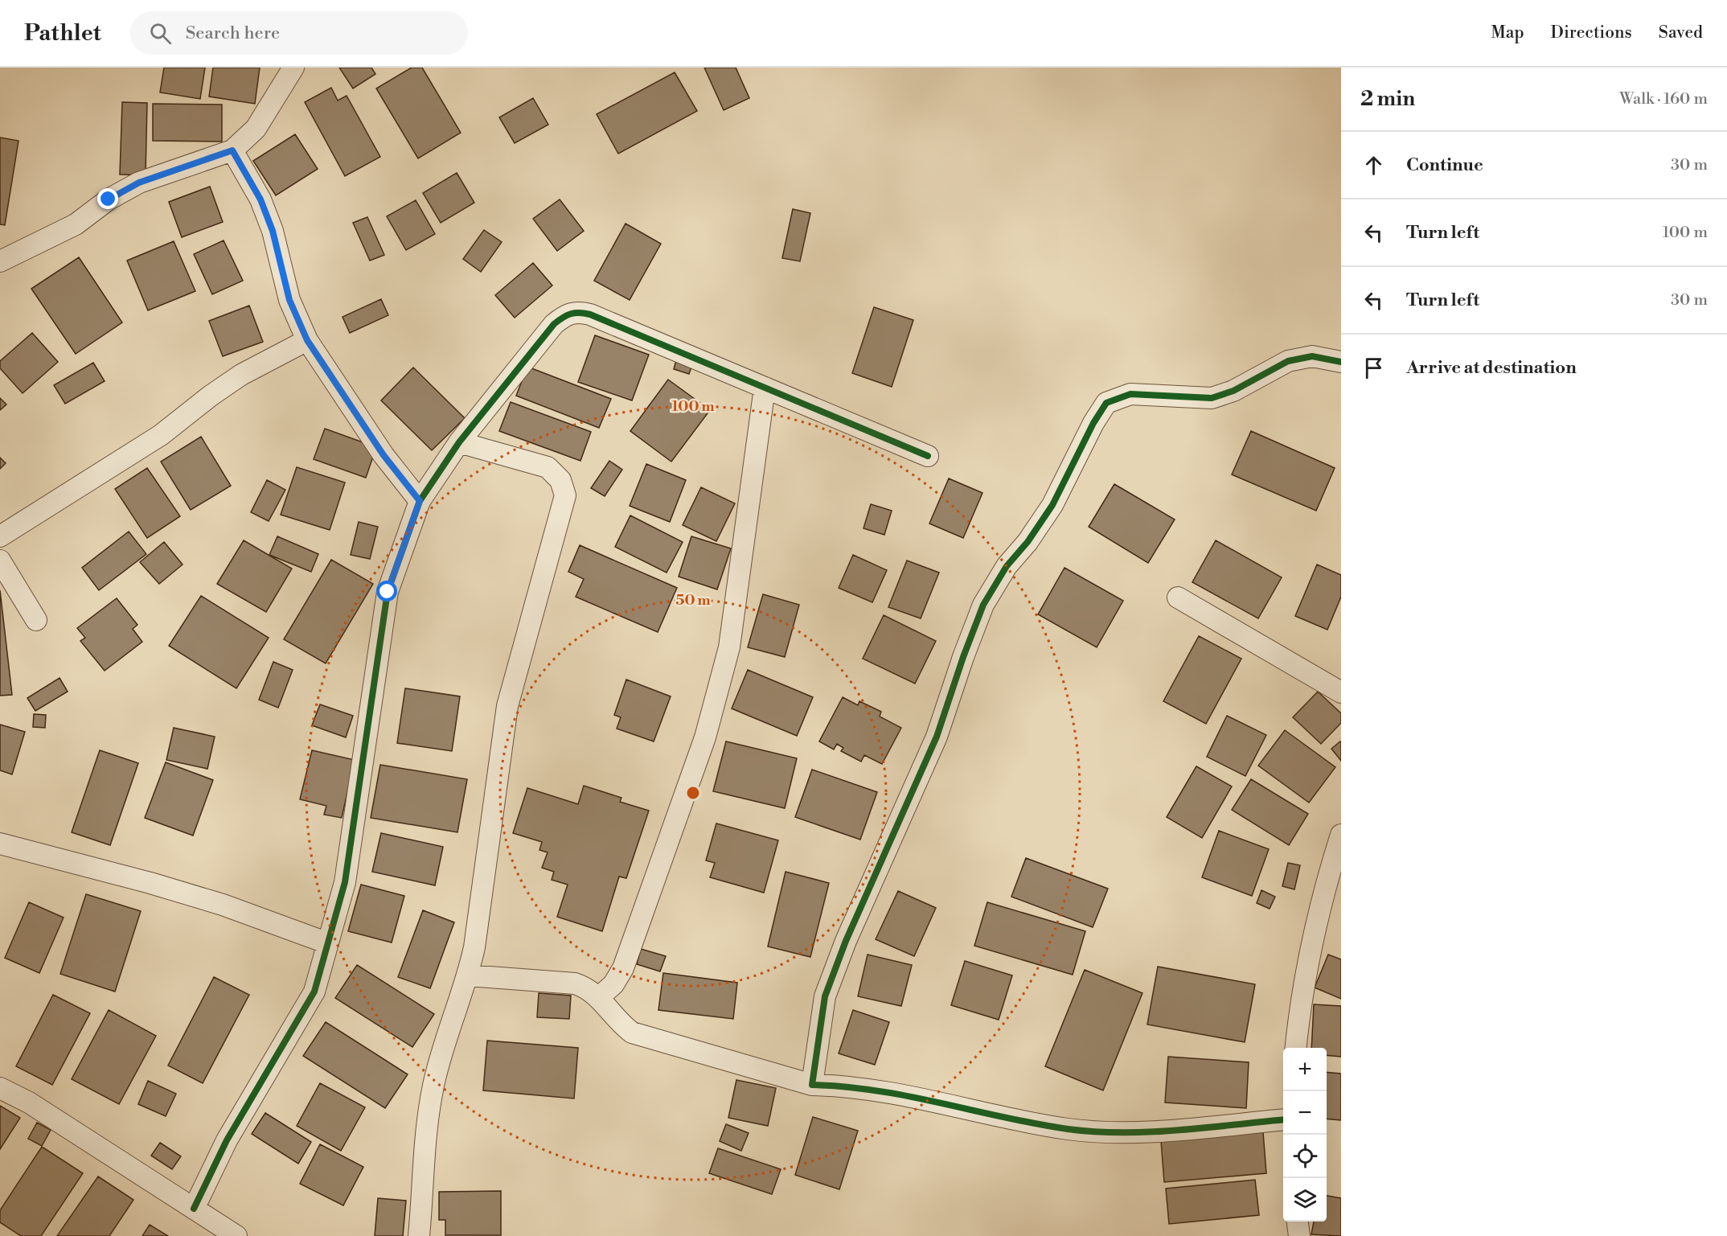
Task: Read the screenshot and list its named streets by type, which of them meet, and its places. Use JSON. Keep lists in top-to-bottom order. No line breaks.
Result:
{"page":{"header":"Pathlet","search":"Search here","nav":["Map","Directions","Saved"],"heading":["2 min","Walk · 160 m"],"list":[["Continue","30 m"],["Turn left","100 m"],["Turn left","30 m"],"Arrive at destination"],"map_buttons":["+","−"]},"rings":["100 m","50 m"]}
